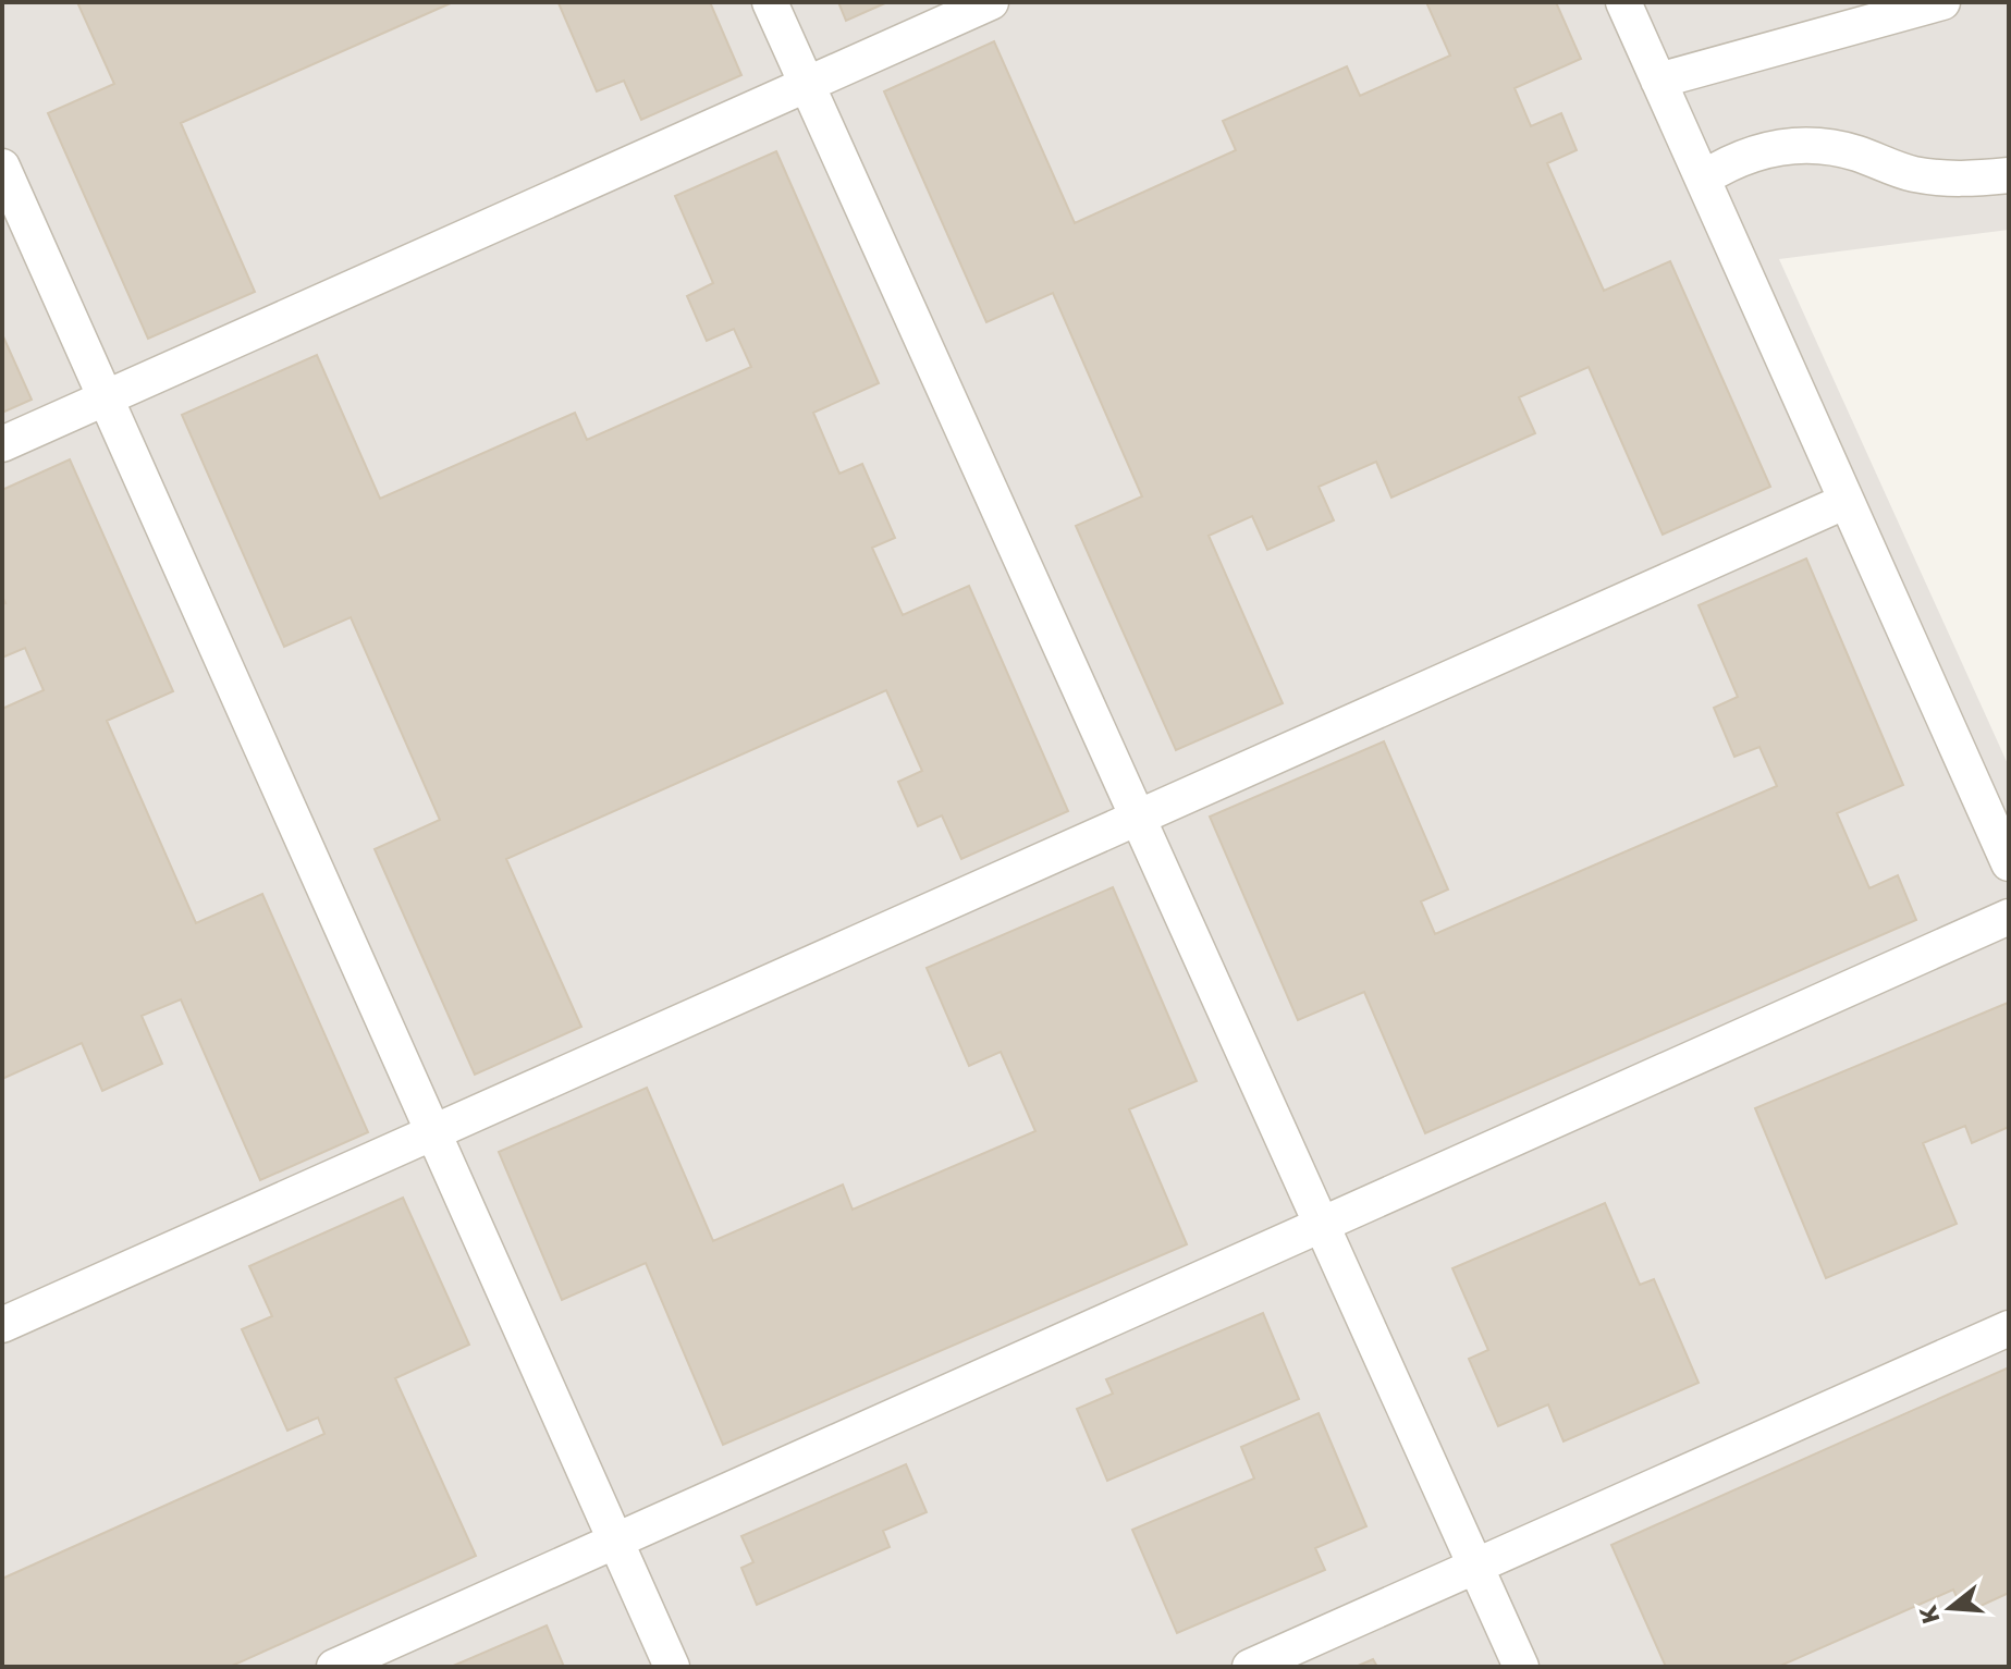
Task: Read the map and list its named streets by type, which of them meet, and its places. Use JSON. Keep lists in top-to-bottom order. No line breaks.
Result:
{"north":"left"}
